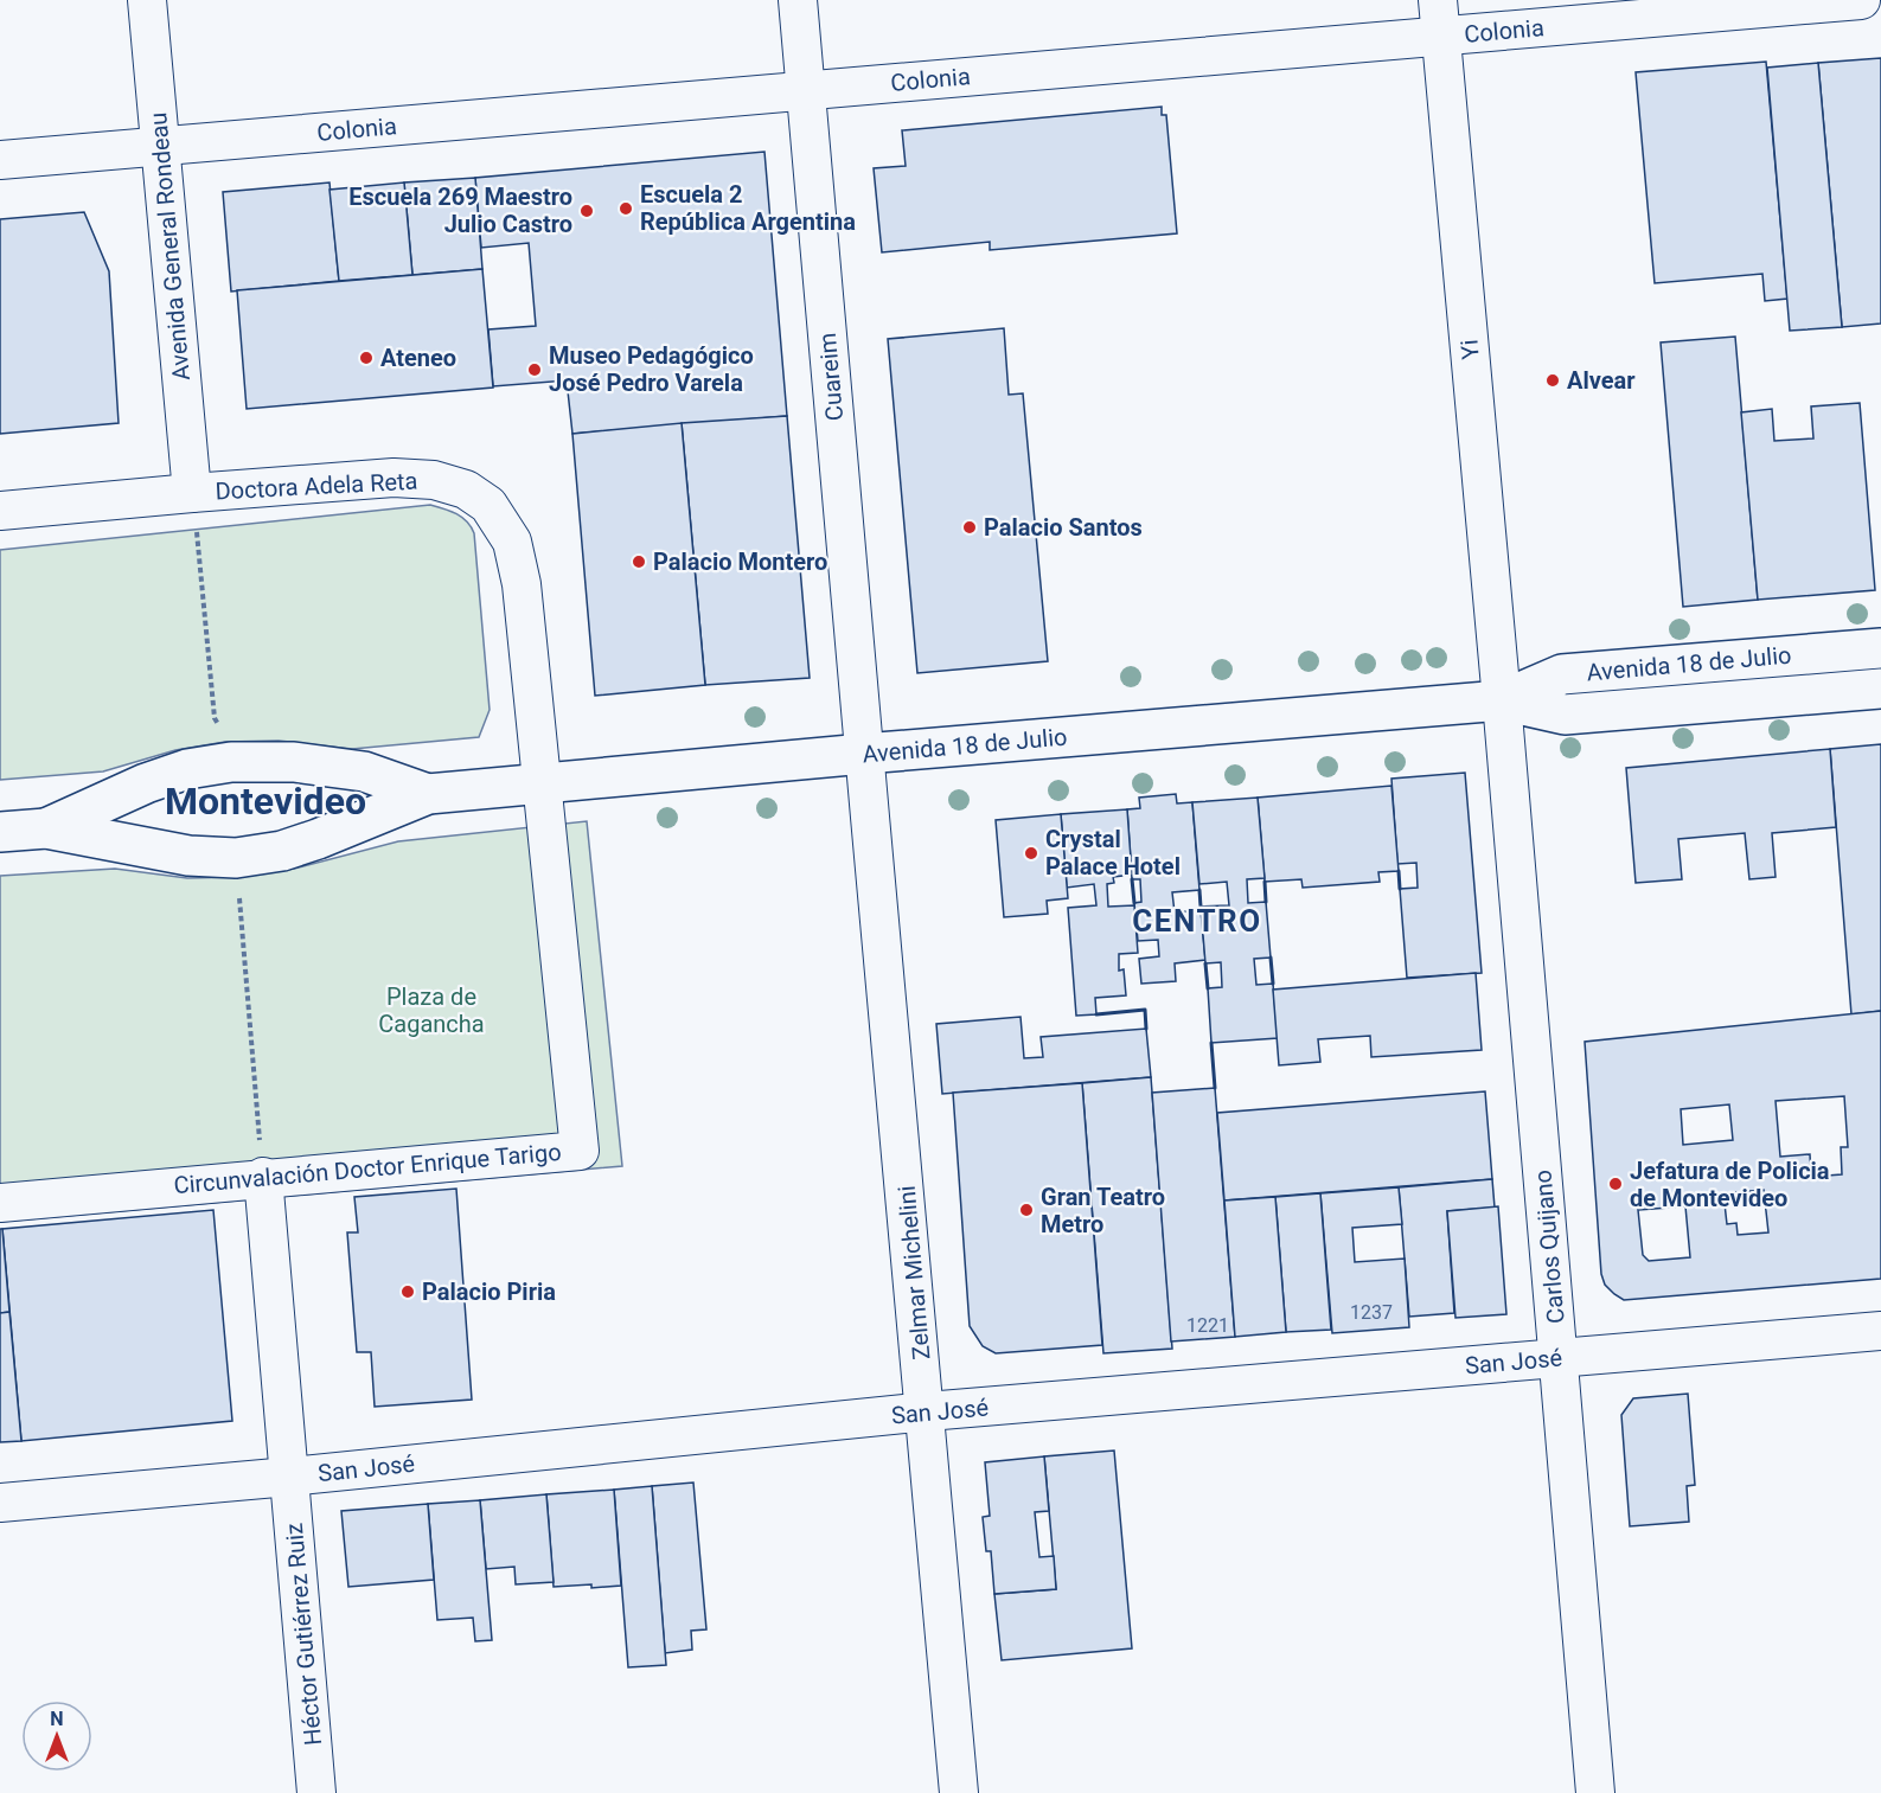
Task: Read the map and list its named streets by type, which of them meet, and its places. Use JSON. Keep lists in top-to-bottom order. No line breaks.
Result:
{"streets":{"main road":["Avenida 18 de Julio"],"street":["Colonia","Avenida General Rondeau","Yi","Cuareim","Doctora Adela Reta","Circunvalación Doctor Enrique Tarigo","Carlos Quijano","Zelmar Michelini","San José","Héctor Gutiérrez Ruiz"]},"crossings":[["Colonia","Avenida General Rondeau"],["Colonia","Yi"],["Colonia","Cuareim"],["Avenida General Rondeau","Doctora Adela Reta"],["Yi","Avenida 18 de Julio"],["Yi","Carlos Quijano"],["Cuareim","Avenida 18 de Julio"],["Cuareim","Zelmar Michelini"],["Doctora Adela Reta","Avenida 18 de Julio"],["Doctora Adela Reta","Circunvalación Doctor Enrique Tarigo"],["Avenida 18 de Julio","Circunvalación Doctor Enrique Tarigo"],["Avenida 18 de Julio","Carlos Quijano"],["Avenida 18 de Julio","Zelmar Michelini"],["Circunvalación Doctor Enrique Tarigo","Héctor Gutiérrez Ruiz"],["Carlos Quijano","San José"],["Zelmar Michelini","San José"],["San José","Héctor Gutiérrez Ruiz"]],"districts":["Montevideo","CENTRO"],"parks":["Plaza de Cagancha"],"places":["Escuela 2 República Argentina","Escuela 269 Maestro Julio Castro","Ateneo","Museo Pedagógico José Pedro Varela","Alvear","Palacio Santos","Palacio Montero","Crystal Palace Hotel","Jefatura de Policia de Montevideo","Gran Teatro Metro","Palacio Piria"],"house_numbers":["1237","1221"],"north":"top"}
